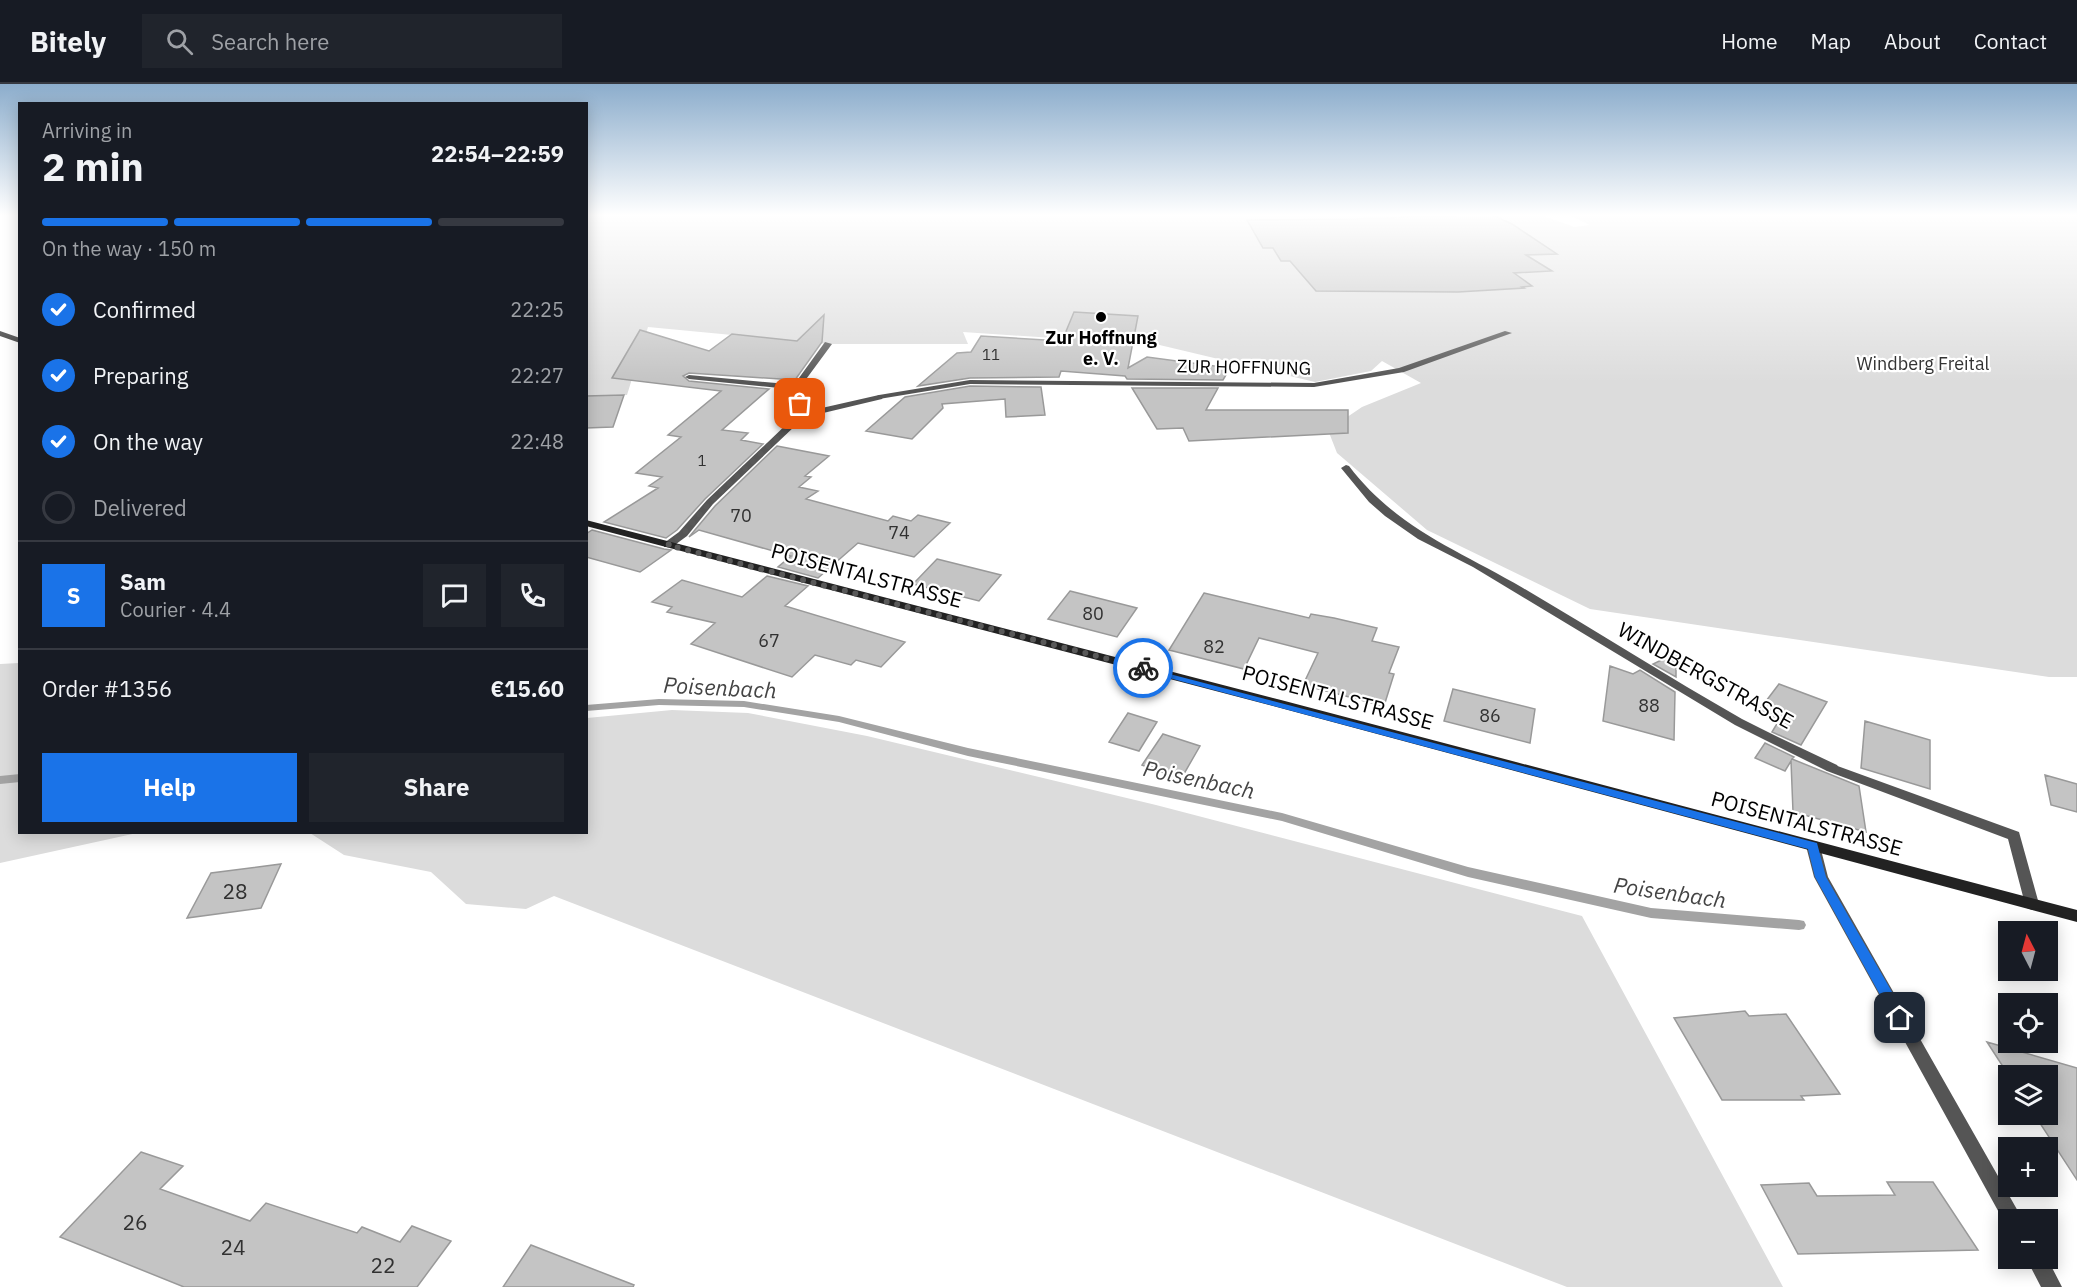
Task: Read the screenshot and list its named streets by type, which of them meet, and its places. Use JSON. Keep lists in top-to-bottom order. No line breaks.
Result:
{"streets":{"main road":["POISENTALSTRASSE"],"street":["ZUR HOFFNUNG","WINDBERGSTRASSE"]},"crossings":[["ZUR HOFFNUNG","POISENTALSTRASSE"],["POISENTALSTRASSE","WINDBERGSTRASSE"]],"water":["Poisenbach"],"parks":["Windberg Freital"],"places":["Zur Hoffnung e. V."],"house_numbers":["11","1","70","74","80","67","82","88","86","28","26","24","22"],"north":"top","page":{"header":"Bitely","search":"Search here","nav":["Home","Map","About","Contact"],"heading":["2 min","Arriving in","22:54–22:59"],"panel":["Sam","Courier · 4.4","Order #1356","€15.60"],"bar":"On the way · 150 m","list":[["Confirmed","22:25"],["Preparing","22:27"],["On the way","22:48"],"Delivered"],"round":"S","buttons":["Help","Share"],"map_buttons":["+","−"]}}
